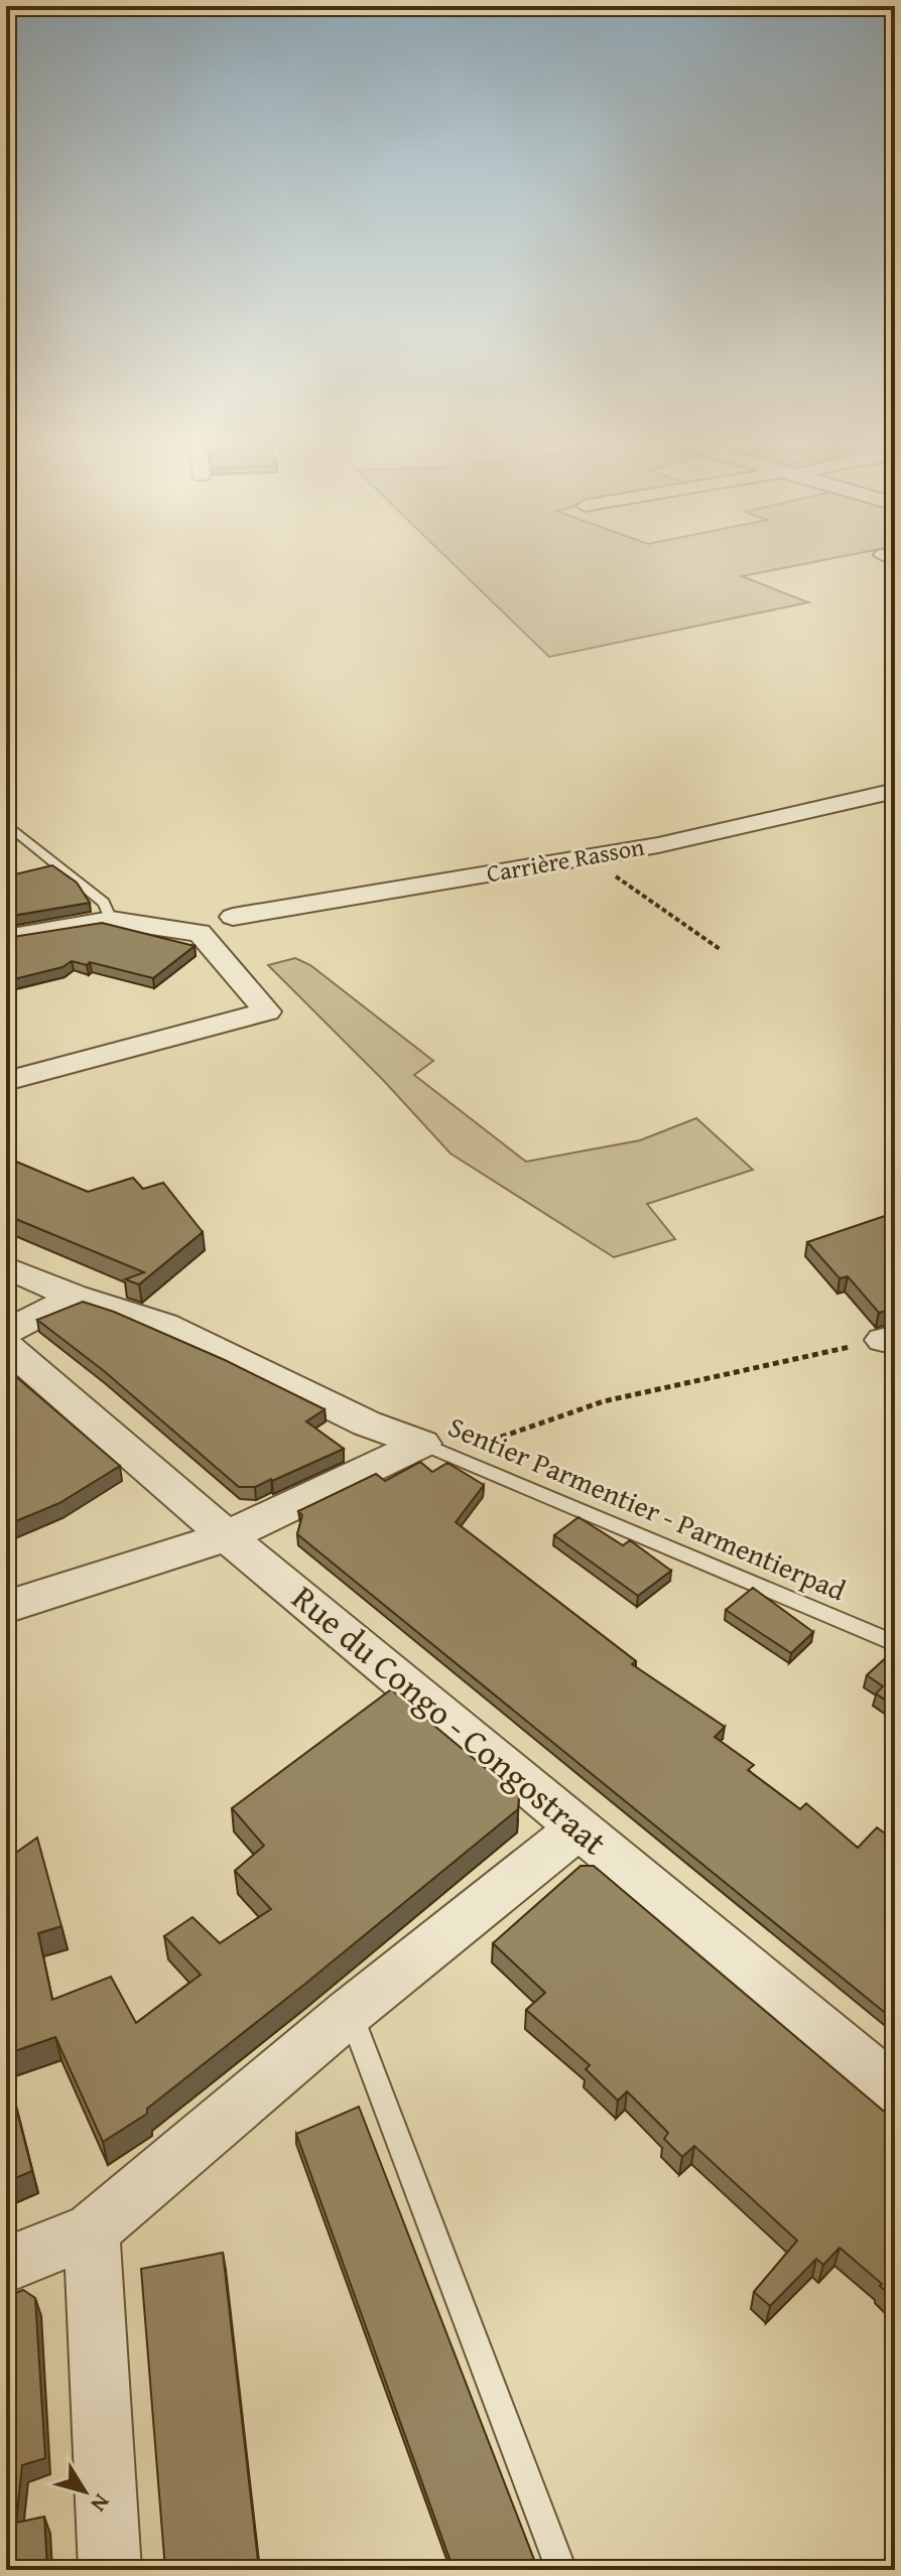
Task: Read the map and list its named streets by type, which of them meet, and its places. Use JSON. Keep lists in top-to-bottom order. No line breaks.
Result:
{"streets":{"street":["Carrière Rasson","Rue du Congo - Congostraat"],"lane":["Sentier Parmentier - Parmentierpad"]},"north":"bottom right"}
